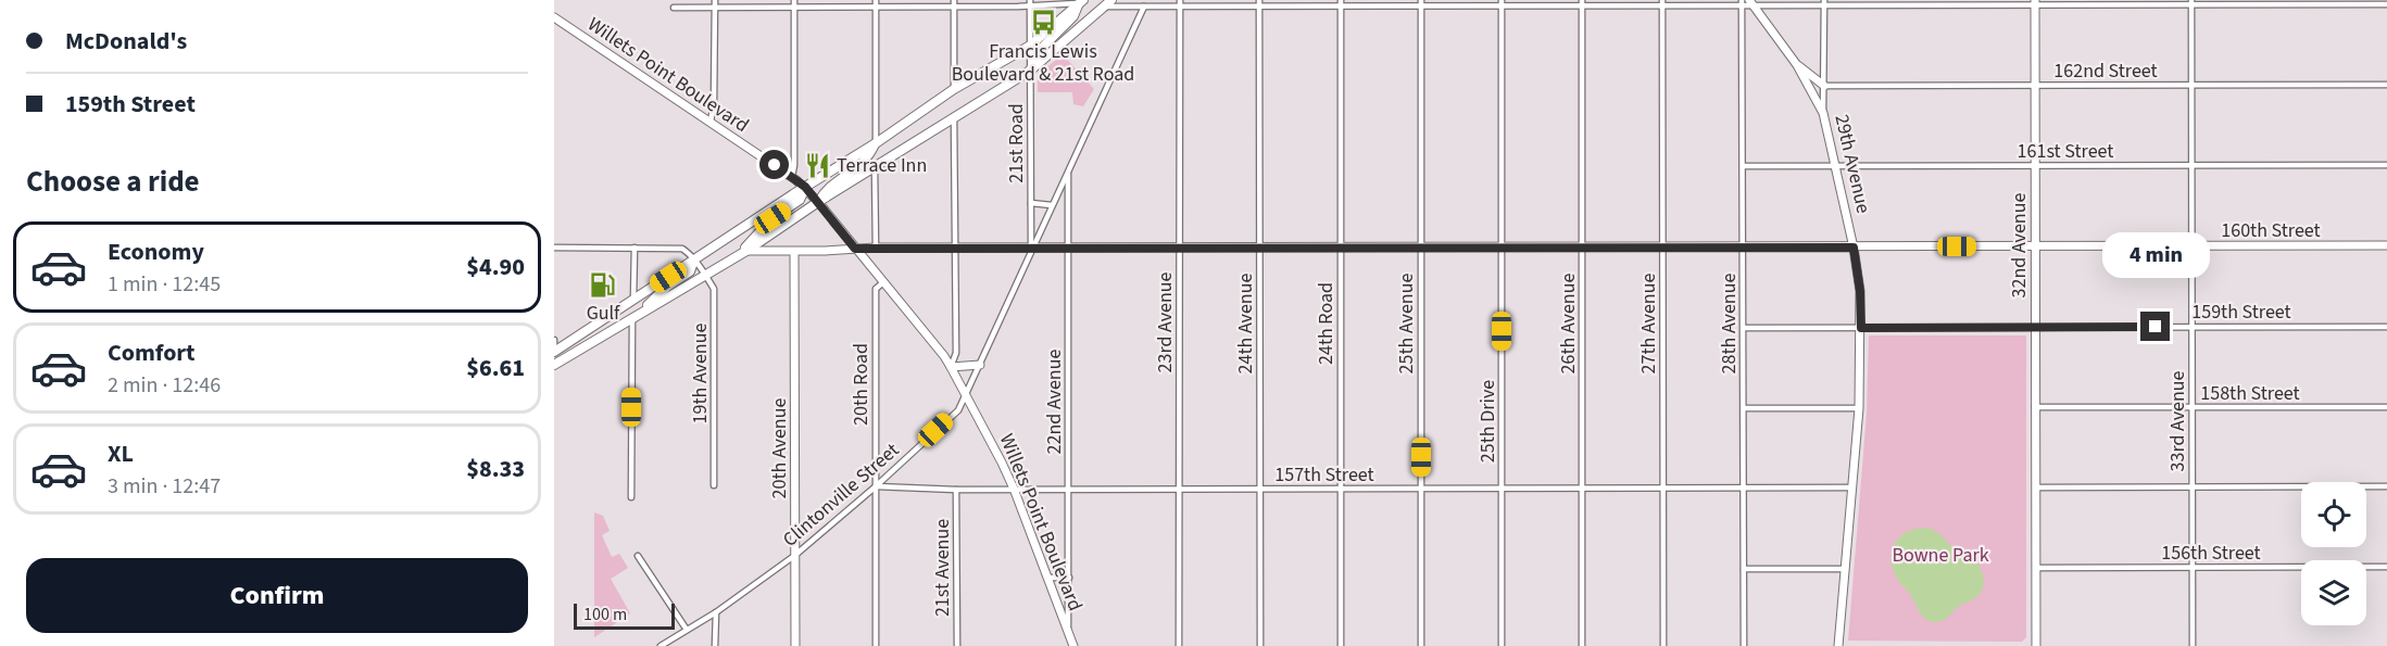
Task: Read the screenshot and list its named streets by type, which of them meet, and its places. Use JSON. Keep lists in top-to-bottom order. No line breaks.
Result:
{"streets":{"street":["162nd Street","Willets Point Boulevard","21st Road","161st Street","29th Avenue","160th Street","32nd Avenue","159th Street","23rd Avenue","24th Avenue","24th Road","25th Avenue","26th Avenue","27th Avenue","28th Avenue","19th Avenue","20th Road","158th Street","22nd Avenue","25th Drive","33rd Avenue","20th Avenue","157th Street","Clintonville Street","156th Street","21st Avenue"]},"crossings":[["162nd Street","29th Avenue"],["162nd Street","32nd Avenue"],["162nd Street","33rd Avenue"],["Willets Point Boulevard","160th Street"],["Willets Point Boulevard","20th Road"],["Willets Point Boulevard","22nd Avenue"],["Willets Point Boulevard","157th Street"],["Willets Point Boulevard","Clintonville Street"],["21st Road","160th Street"],["21st Road","Clintonville Street"],["161st Street","29th Avenue"],["161st Street","32nd Avenue"],["161st Street","28th Avenue"],["161st Street","33rd Avenue"],["29th Avenue","160th Street"],["29th Avenue","159th Street"],["29th Avenue","157th Street"],["160th Street","32nd Avenue"],["160th Street","23rd Avenue"],["160th Street","24th Avenue"],["160th Street","24th Road"],["160th Street","25th Avenue"],["160th Street","26th Avenue"],["160th Street","27th Avenue"],["160th Street","28th Avenue"],["160th Street","22nd Avenue"],["160th Street","25th Drive"],["160th Street","33rd Avenue"],["160th Street","20th Avenue"],["160th Street","Clintonville Street"],["32nd Avenue","159th Street"],["32nd Avenue","158th Street"],["32nd Avenue","156th Street"],["159th Street","28th Avenue"],["159th Street","33rd Avenue"],["23rd Avenue","157th Street"],["24th Avenue","157th Street"],["24th Road","157th Street"],["25th Avenue","157th Street"],["26th Avenue","157th Street"],["27th Avenue","157th Street"],["28th Avenue","157th Street"],["20th Road","157th Street"],["20th Road","Clintonville Street"],["158th Street","33rd Avenue"],["22nd Avenue","157th Street"],["22nd Avenue","Clintonville Street"],["25th Drive","157th Street"],["33rd Avenue","156th Street"],["20th Avenue","Clintonville Street"],["157th Street","Clintonville Street"],["157th Street","21st Avenue"]],"parks":["Bowne Park"],"places":{"bus stop":["Francis Lewis Boulevard & 21st Road"],"restaurant":["Terrace Inn"],"fuel station":["Gulf"]},"scale_bar":"100 m","page":{"banner":["McDonald's","159th Street"],"heading":"Choose a ride","list":[{"name":"Economy","note":"1 min · 12:45","value":"$4.90"},{"name":"Comfort","note":"2 min · 12:46","value":"$6.61"},{"name":"XL","note":"3 min · 12:47","value":"$8.33"}],"bubble":"4 min","buttons":"Confirm","scale":"100 m"}}
